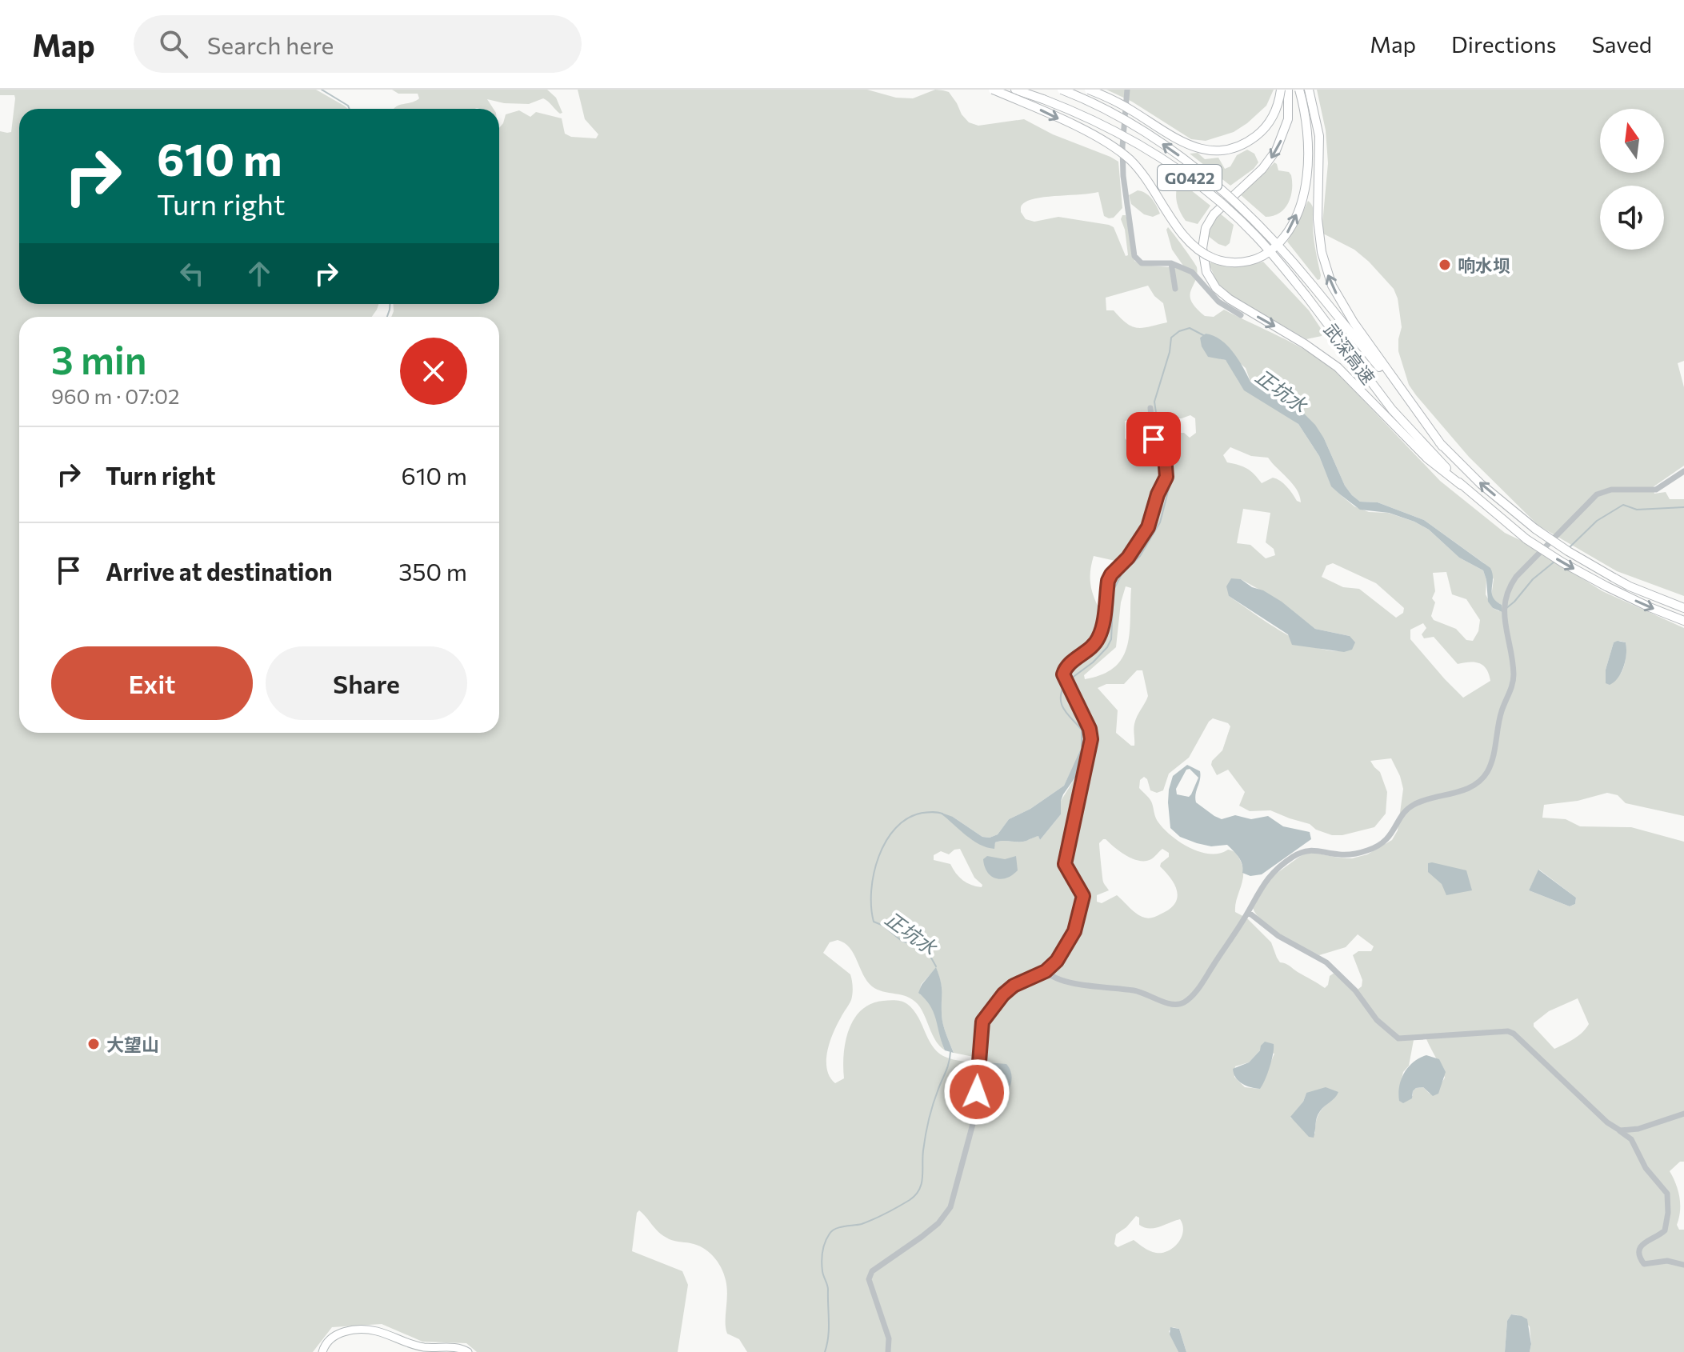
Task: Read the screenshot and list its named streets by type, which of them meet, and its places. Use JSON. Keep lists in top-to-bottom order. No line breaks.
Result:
{"streets":{"highway":["G0422","武深高速"]},"water":["正坑水"],"places":["响水坝","大望山"],"north":"top","page":{"header":"Map","search":"Search here","nav":["Map","Directions","Saved"],"turn":["610 m","Turn right"],"heading":["3 min","960 m · 07:02"],"list":[{"name":"Turn right","value":"610 m"},{"name":"Arrive at destination","value":"350 m"}],"buttons":["Exit","Share"]}}
